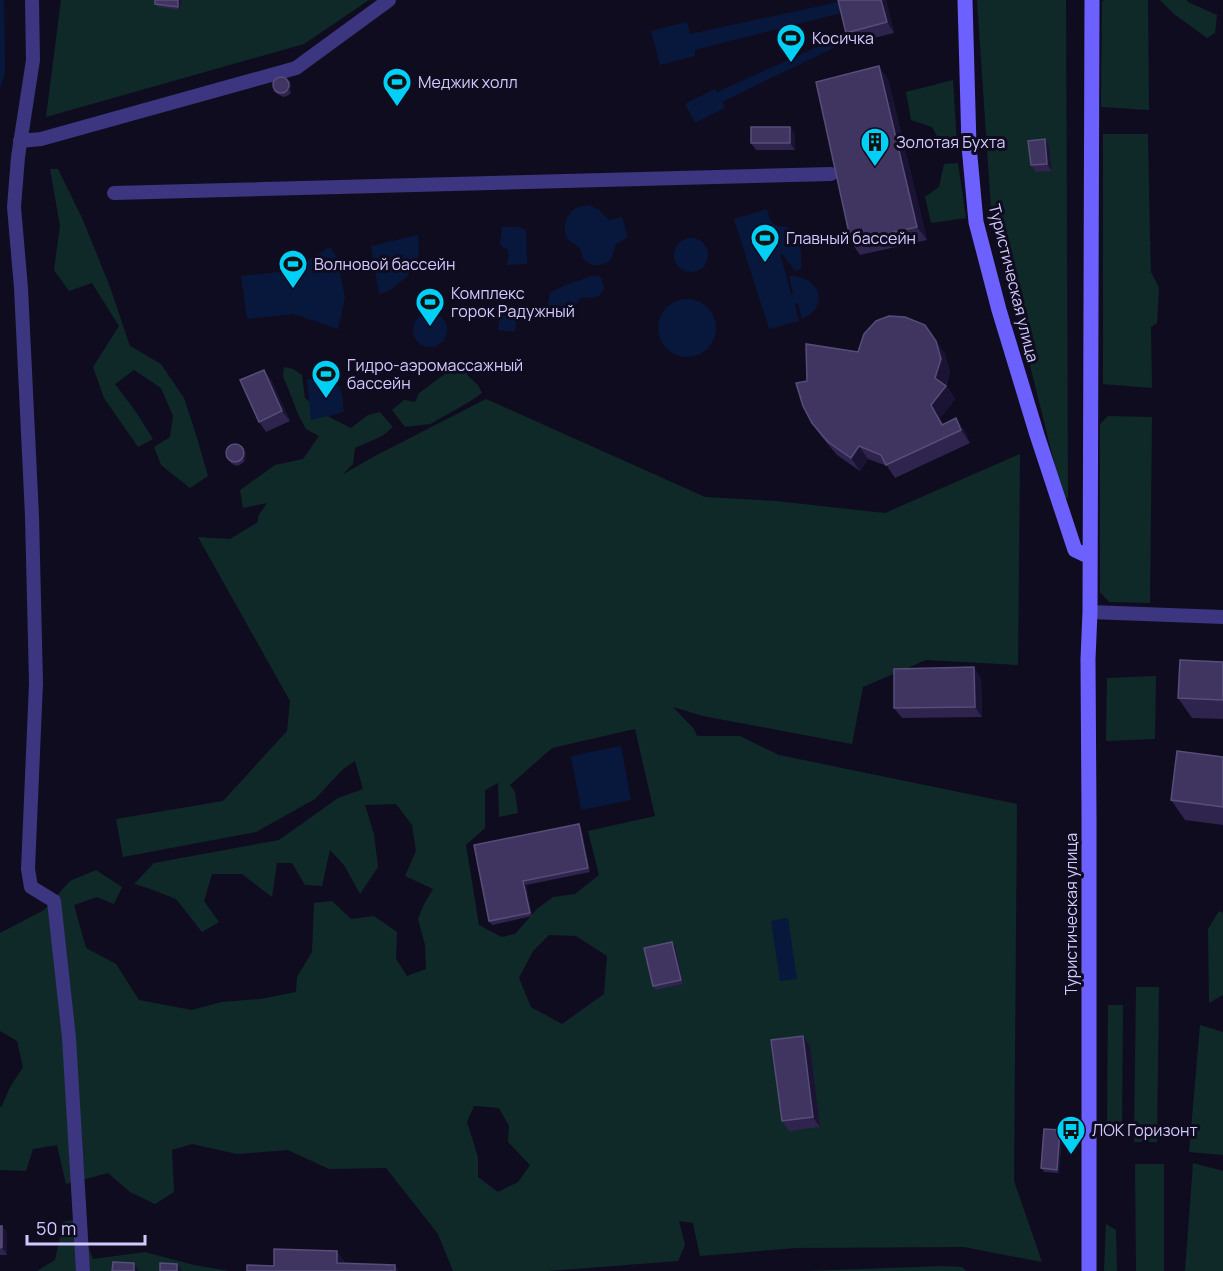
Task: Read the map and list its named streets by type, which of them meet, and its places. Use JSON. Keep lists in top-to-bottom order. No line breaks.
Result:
{"streets":{"street":["Туристическая улица"]},"places":{"sports":["Косичка","Меджик холл","Главный бассейн","Волновой бассейн","Комплекс горок Радужный","Гидро-аэромассажный бассейн"],"building":["Золотая Бухта"],"bus stop":["ЛОК Горизонт"]},"scale_bar":"50 m"}
